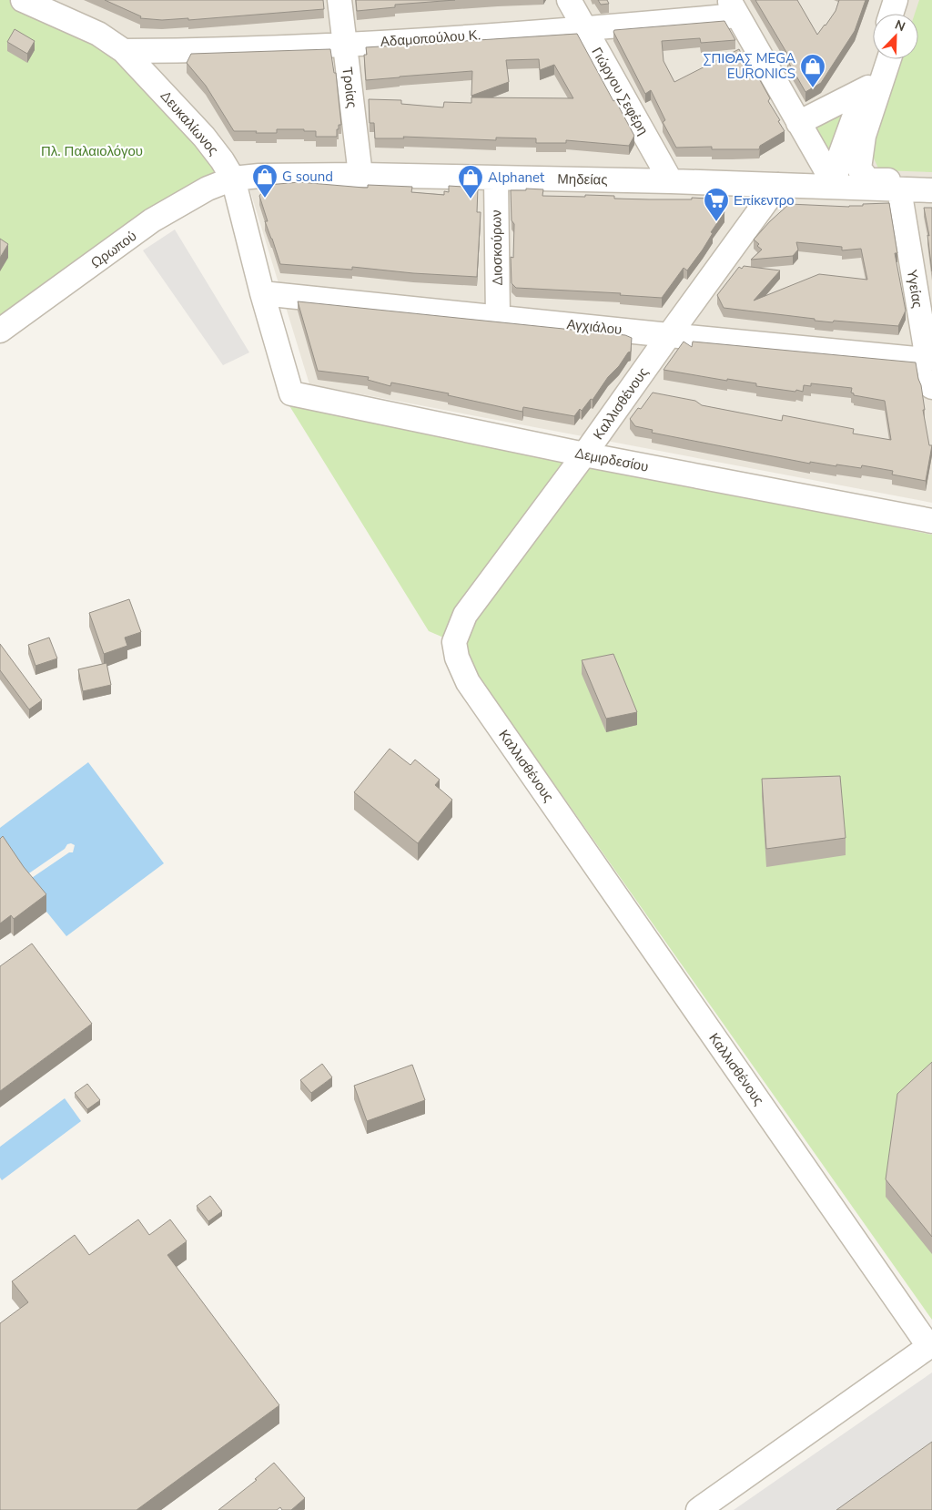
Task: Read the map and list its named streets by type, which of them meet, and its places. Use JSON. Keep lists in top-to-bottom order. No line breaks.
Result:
{"streets":{"street":["Αδαμοπούλου Κ.","Τροίας","Γιώργου Σεφέρη","Δευκαλίωνος","Μηδείας","Διοσκούρων","Ωρωπού","Υγείας","Αγχιάλου","Καλλισθένους","Δεμιρδεσίου"]},"crossings":[["Αδαμοπούλου Κ.","Τροίας"],["Αδαμοπούλου Κ.","Γιώργου Σεφέρη"],["Αδαμοπούλου Κ.","Δευκαλίωνος"],["Τροίας","Μηδείας"],["Γιώργου Σεφέρη","Μηδείας"],["Δευκαλίωνος","Μηδείας"],["Δευκαλίωνος","Ωρωπού"],["Δευκαλίωνος","Αγχιάλου"],["Δευκαλίωνος","Δεμιρδεσίου"],["Μηδείας","Διοσκούρων"],["Μηδείας","Ωρωπού"],["Μηδείας","Υγείας"],["Μηδείας","Καλλισθένους"],["Διοσκούρων","Αγχιάλου"],["Υγείας","Αγχιάλου"],["Αγχιάλου","Καλλισθένους"],["Καλλισθένους","Δεμιρδεσίου"]],"parks":["Πλ. Παλαιολόγου"],"places":{"shop":["ΣΠΙΘΑΣ MEGA EURONICS","G sound","Alphanet"],"supermarket":["Επίκεντρο"]},"north":"top right"}
